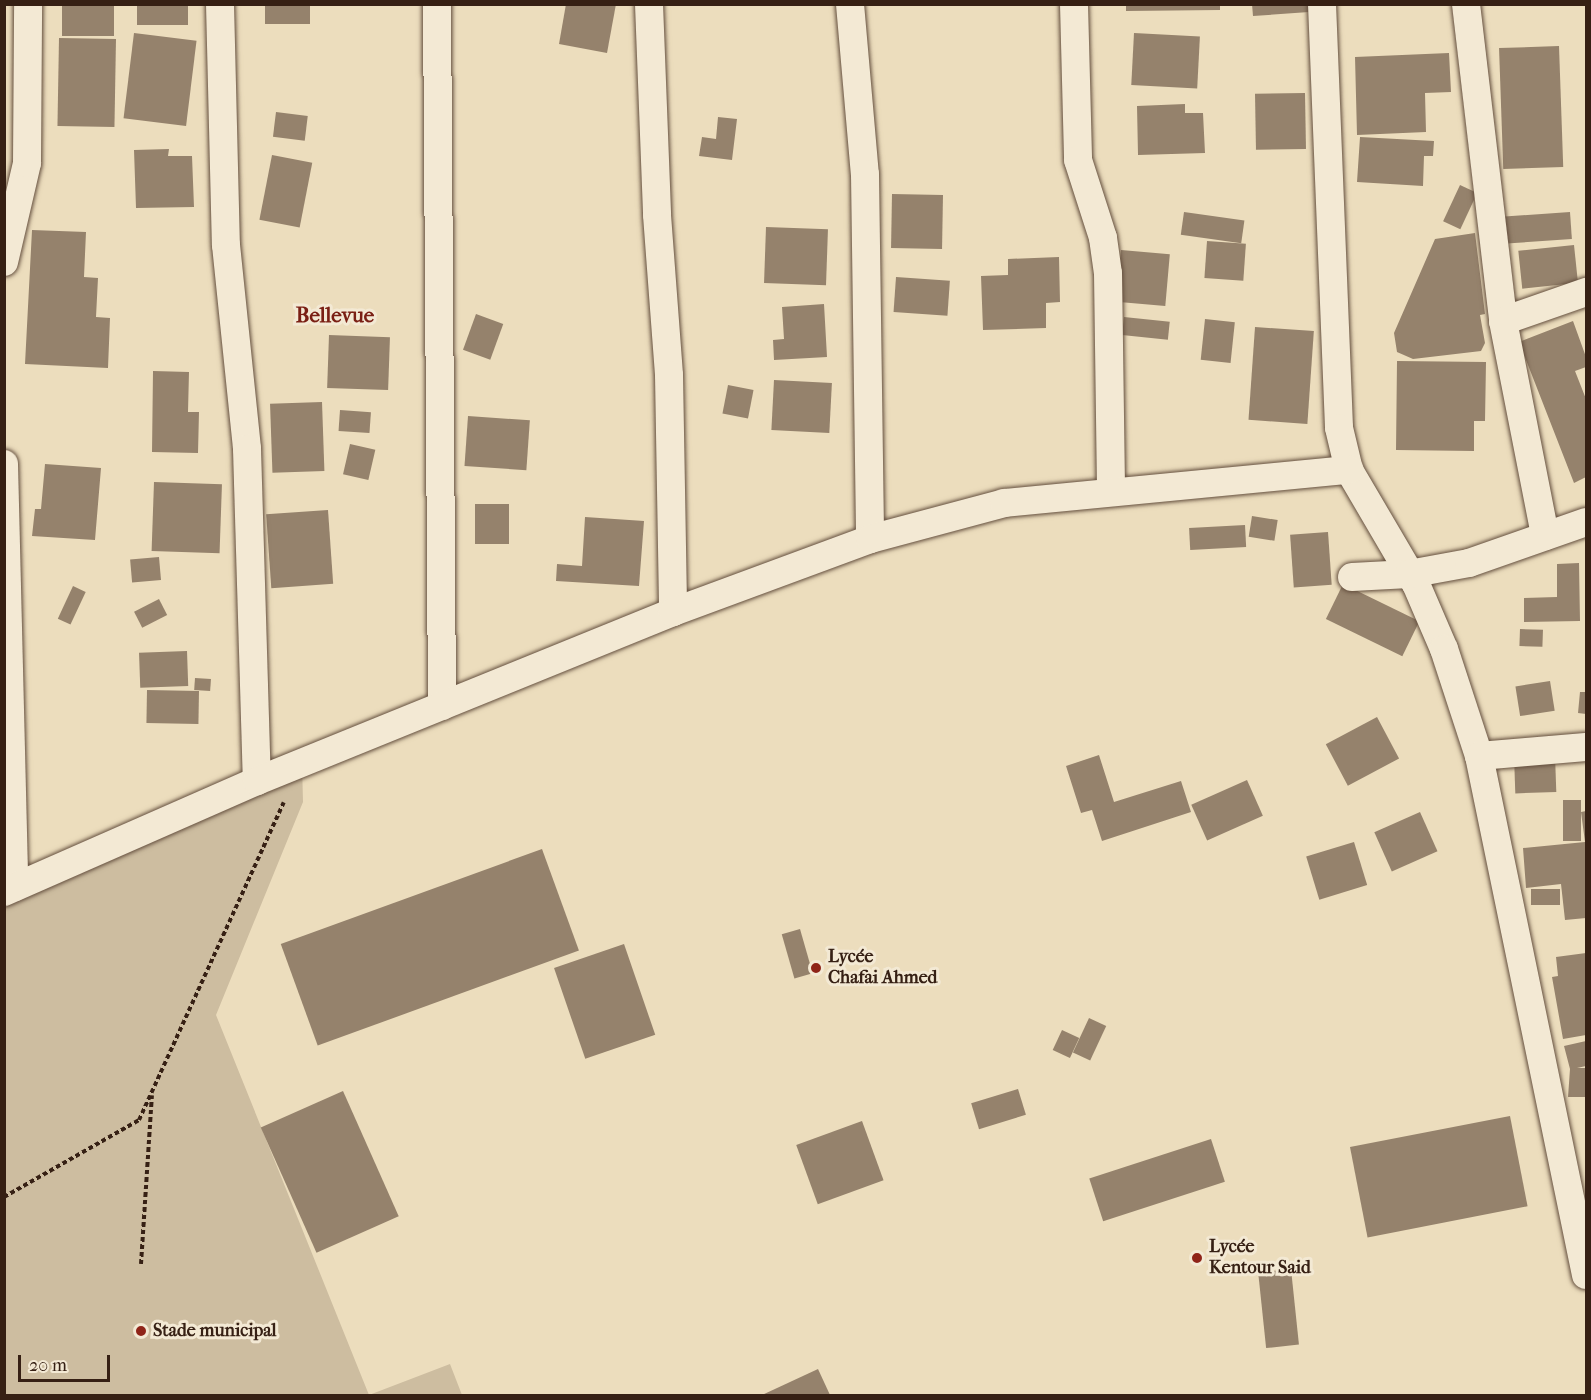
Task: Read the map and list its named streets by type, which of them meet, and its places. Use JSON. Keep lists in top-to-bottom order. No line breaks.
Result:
{"districts":["Bellevue"],"places":["Lycée Chafai Ahmed","Lycée Kentour Said","Stade municipal"],"scale_bar":"20 m"}
